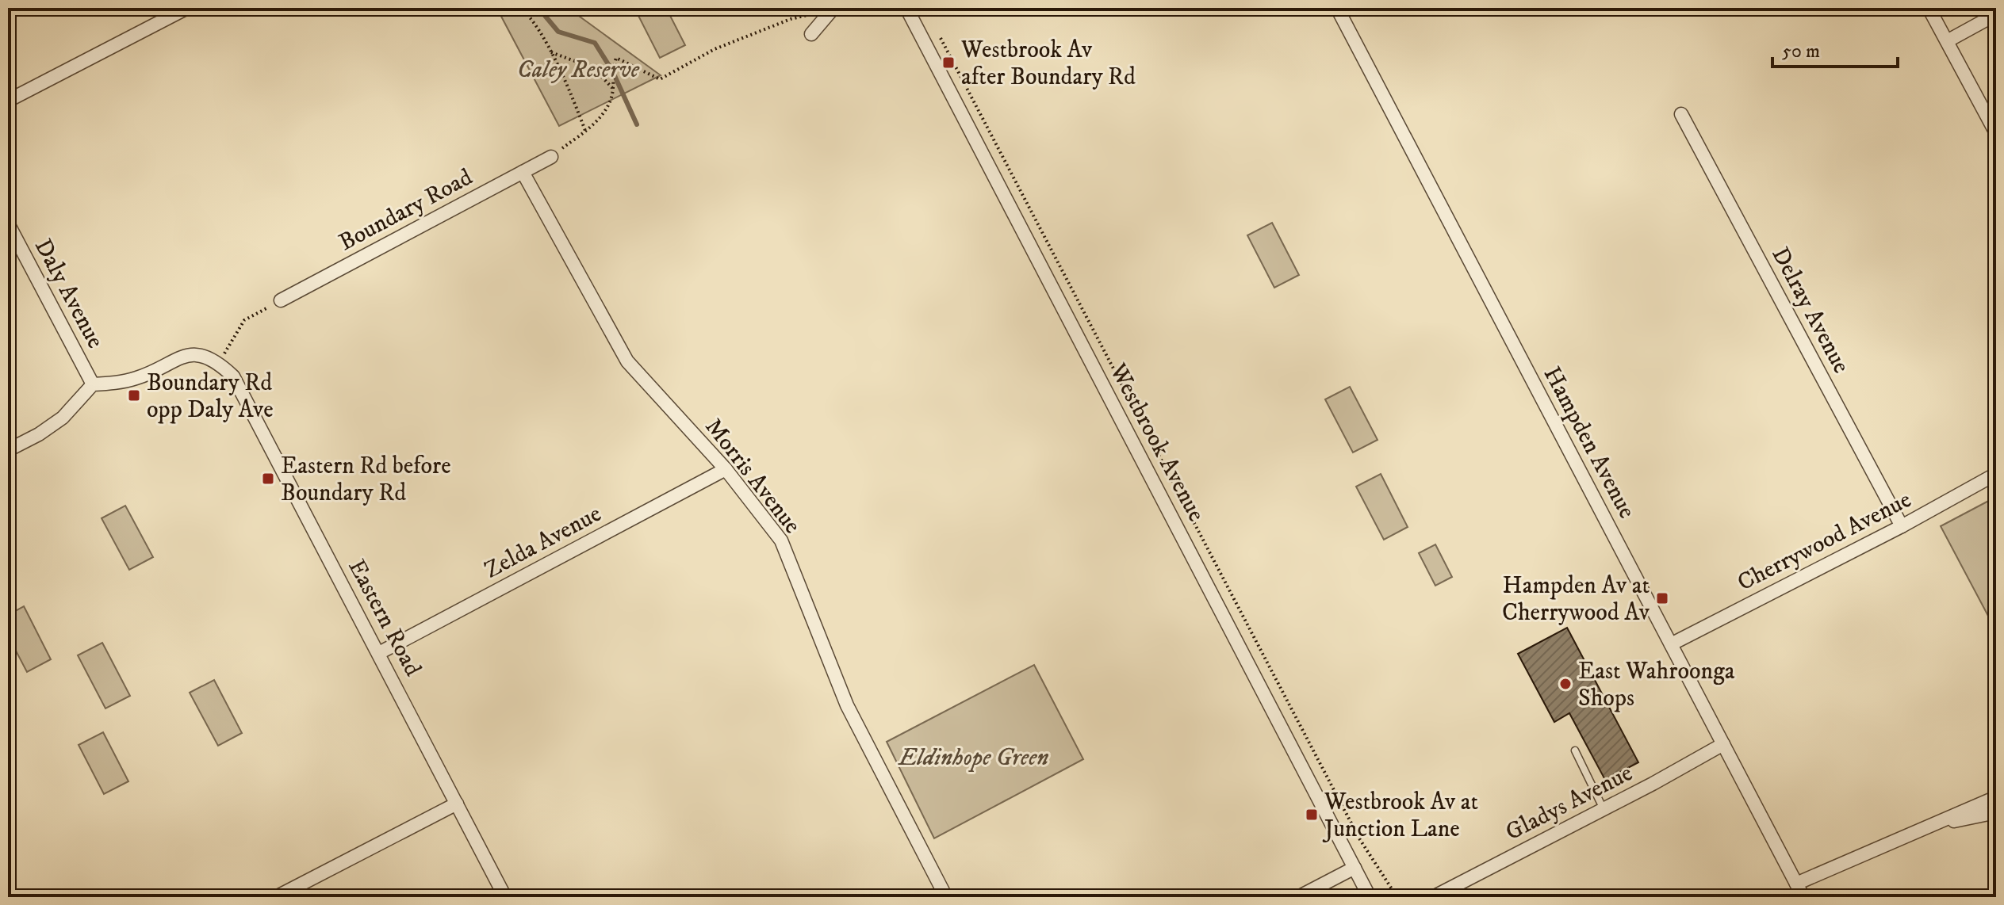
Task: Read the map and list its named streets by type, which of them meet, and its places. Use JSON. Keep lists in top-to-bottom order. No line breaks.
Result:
{"streets":{"street":["Boundary Road","Daly Avenue","Delray Avenue","Westbrook Avenue","Hampden Avenue","Morris Avenue","Cherrywood Avenue","Zelda Avenue","Eastern Road","Gladys Avenue"]},"crossings":[["Boundary Road","Morris Avenue"],["Delray Avenue","Cherrywood Avenue"],["Hampden Avenue","Cherrywood Avenue"],["Hampden Avenue","Gladys Avenue"],["Morris Avenue","Zelda Avenue"],["Zelda Avenue","Eastern Road"]],"parks":["Caley Reserve","Eldinhope Green"],"places":{"transit":["Westbrook Av after Boundary Rd","Boundary Rd opp Daly Ave","Eastern Rd before Boundary Rd","Hampden Av at Cherrywood Av","Westbrook Av at Junction Lane"],"other":["East Wahroonga Shops"]},"scale_bar":"50 m"}
